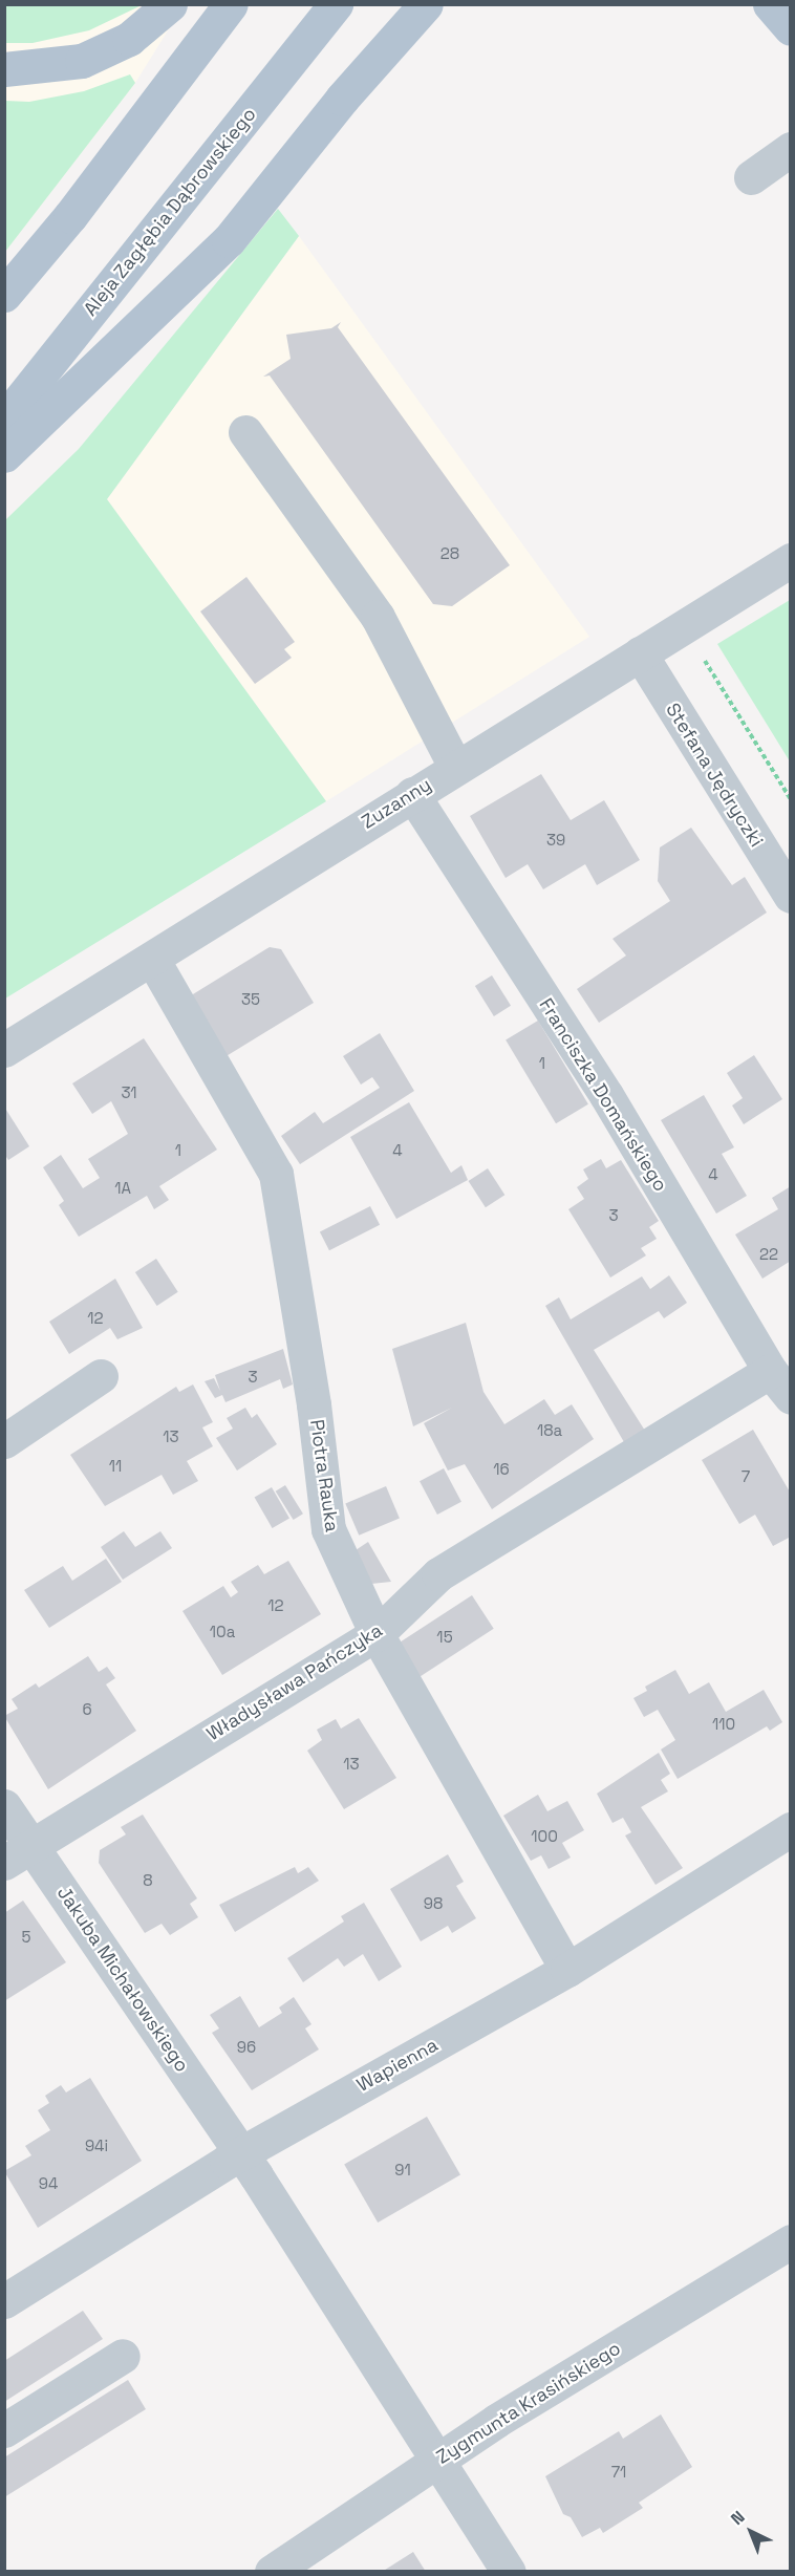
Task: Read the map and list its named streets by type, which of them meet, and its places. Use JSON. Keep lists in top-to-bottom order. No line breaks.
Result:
{"streets":{"main road":["Aleja Zagłębia Dąbrowskiego"],"street":["Stefana Jędryczki","Zuzanny","Franciszka Domańskiego","Piotra Rauka","Władysława Pańczyka","Jakuba Michałowskiego","Wapienna","Zygmunta Krasińskiego"]},"crossings":[["Stefana Jędryczki","Zuzanny"],["Zuzanny","Franciszka Domańskiego"],["Zuzanny","Piotra Rauka"],["Franciszka Domańskiego","Władysława Pańczyka"],["Piotra Rauka","Władysława Pańczyka"],["Piotra Rauka","Wapienna"],["Władysława Pańczyka","Jakuba Michałowskiego"],["Jakuba Michałowskiego","Wapienna"],["Jakuba Michałowskiego","Zygmunta Krasińskiego"]],"house_numbers":["28","39","35","1","31","1","4","4","1A","3","22","12","3","18a","13","11","16","7","12","10a","15","6","110","13","100","8","98","5","96","94i","91","94","71"],"north":"top left"}
